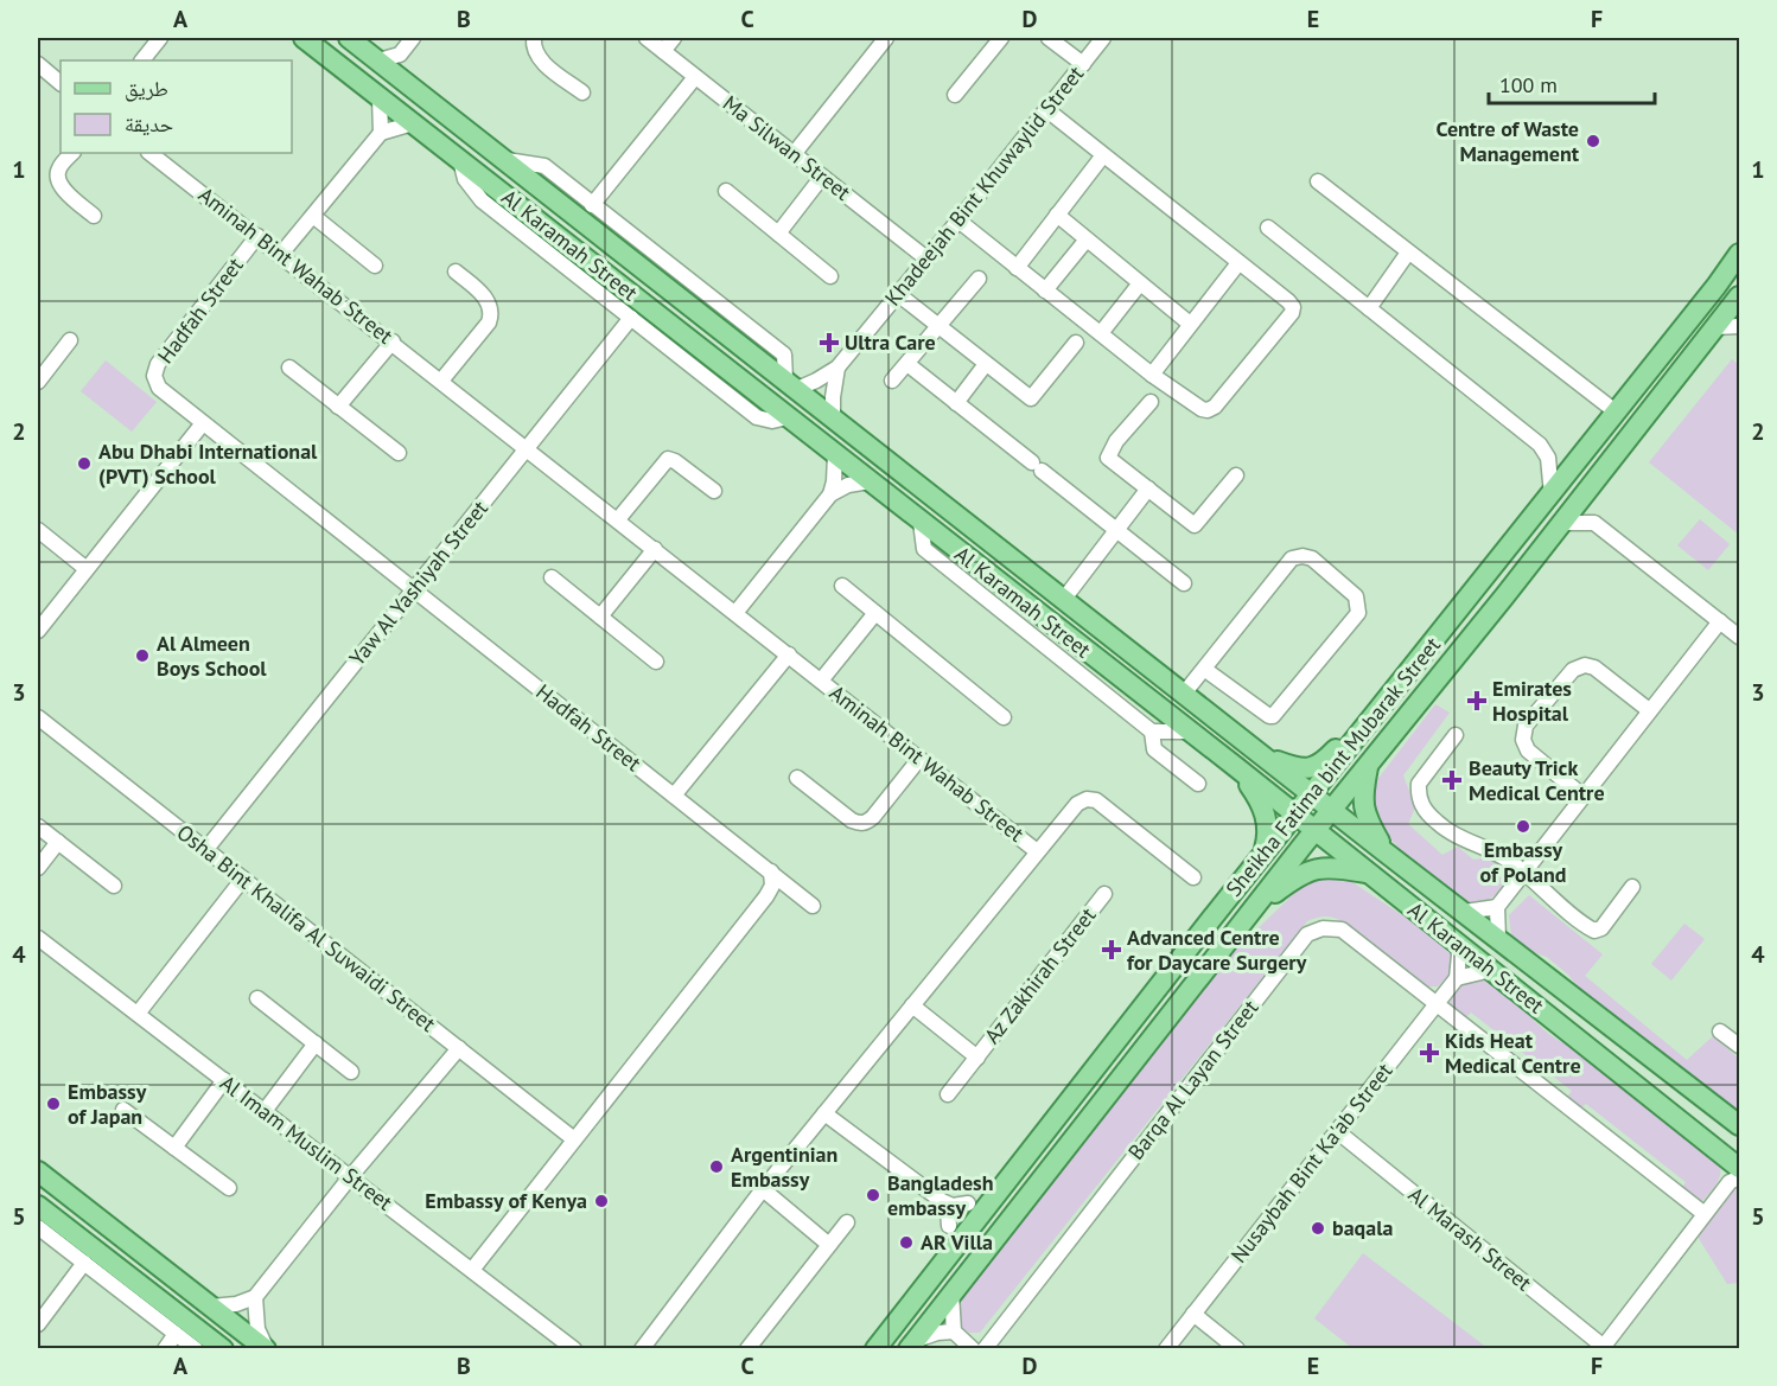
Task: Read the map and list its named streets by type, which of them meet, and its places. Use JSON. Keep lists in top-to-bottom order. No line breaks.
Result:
{"streets":{"main road":["Al Karamah Street","Sheikha Fatima bint Mubarak Street"],"street":["Ma Silwan Street","Khadeejah Bint Khuwaylid Street","Aminah Bint Wahab Street","Hadfah Street","Yaw Al Yashiyah Street","Osha Bint Khalifa Al Suwaidi Street","Az Zakhirah Street","Barqa Al Layan Street","Al Imam Muslim Street","Nusaybah Bint Ka'ab Street","Al Marash Street"]},"crossings":[["Ma Silwan Street","Khadeejah Bint Khuwaylid Street"],["Khadeejah Bint Khuwaylid Street","Al Karamah Street"],["Al Karamah Street","Sheikha Fatima bint Mubarak Street"],["Aminah Bint Wahab Street","Hadfah Street"],["Aminah Bint Wahab Street","Yaw Al Yashiyah Street"],["Aminah Bint Wahab Street","Az Zakhirah Street"],["Hadfah Street","Yaw Al Yashiyah Street"],["Yaw Al Yashiyah Street","Osha Bint Khalifa Al Suwaidi Street"],["Barqa Al Layan Street","Nusaybah Bint Ka'ab Street"],["Nusaybah Bint Ka'ab Street","Al Marash Street"]],"places":{"other":["Centre of Waste Management","Abu Dhabi International (PVT) School","Al Almeen Boys School","Embassy of Poland","Embassy of Japan","Argentinian Embassy","Bangladesh embassy","Embassy of Kenya","baqala","AR Villa"],"health":["Ultra Care","Emirates Hospital","Beauty Trick Medical Centre","Advanced Centre for Daycare Surgery","Kids Heat Medical Centre"]},"legend":["طريق","حديقة"],"scale_bar":"100 m","grid":{"columns":["A","B","C","D","E","F"],"rows":["1","2","3","4","5"]}}
